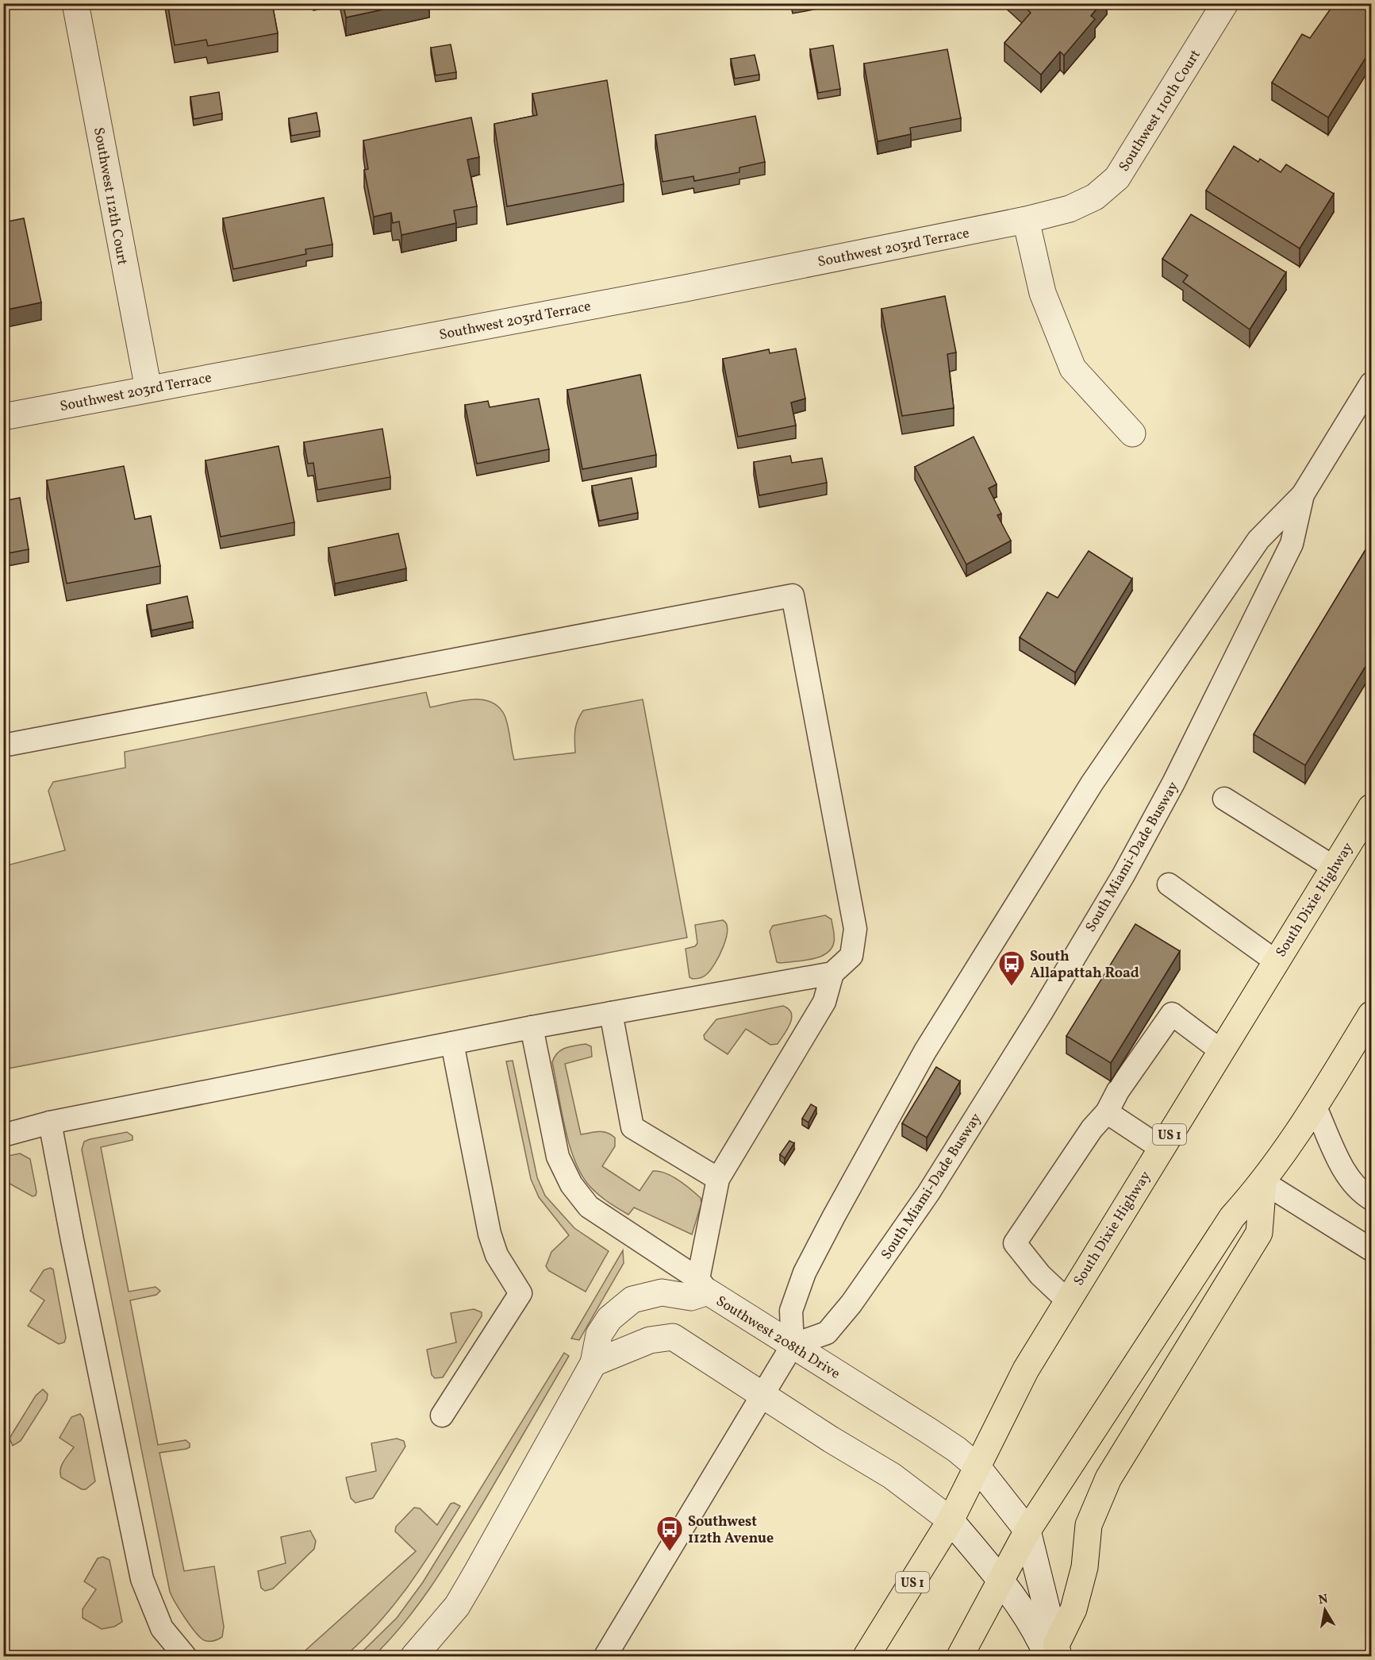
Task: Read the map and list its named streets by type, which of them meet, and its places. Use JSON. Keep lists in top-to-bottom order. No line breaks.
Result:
{"streets":{"highway":["South Dixie Highway","US 1"],"street":["Southwest 110th Court","Southwest 112th Court","Southwest 203rd Terrace","Southwest 208th Drive"],"lane":["South Miami-Dade Busway"]},"crossings":[["Southwest 110th Court","Southwest 203rd Terrace"],["Southwest 112th Court","Southwest 203rd Terrace"],["South Miami-Dade Busway","Southwest 208th Drive"],["South Dixie Highway","Southwest 208th Drive"]],"places":{"bus stop":["South Allapattah Road","Southwest 112th Avenue"]},"north":"top"}
